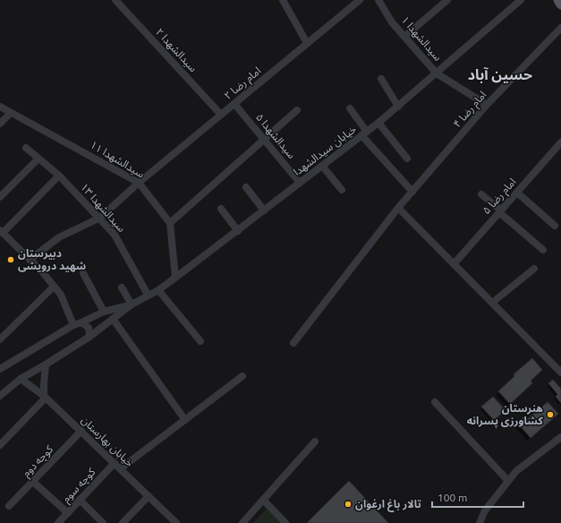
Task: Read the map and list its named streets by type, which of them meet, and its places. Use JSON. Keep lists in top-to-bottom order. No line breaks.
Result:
{"streets":{"street":["سیدالشهدا ۱","سیدالشهدا ۲","امام رضا ۲","امام رضا ۴","سیدالشهدا ۵","خیابان سیدالشهدا","سیدالشهدا ۱۱","امام رضا ۵","سیدالشهدا ۱۳","خیابان بهارستان","کوچه دوم","کوچه سوم"]},"crossings":[["سیدالشهدا ۱","خیابان سیدالشهدا"],["سیدالشهدا ۲","امام رضا ۲"],["امام رضا ۲","سیدالشهدا ۵"],["امام رضا ۲","سیدالشهدا ۱۱"],["امام رضا ۲","سیدالشهدا ۱۳"],["سیدالشهدا ۵","خیابان سیدالشهدا"],["خیابان سیدالشهدا","سیدالشهدا ۱۳"],["خیابان بهارستان","کوچه دوم"],["خیابان بهارستان","کوچه سوم"]],"districts":["حسین آباد"],"places":["دبیرستان شهید درویشی","هنرستان کشاورزی پسرانه","تالار باغ ارغوان"],"scale_bar":"100 m"}
